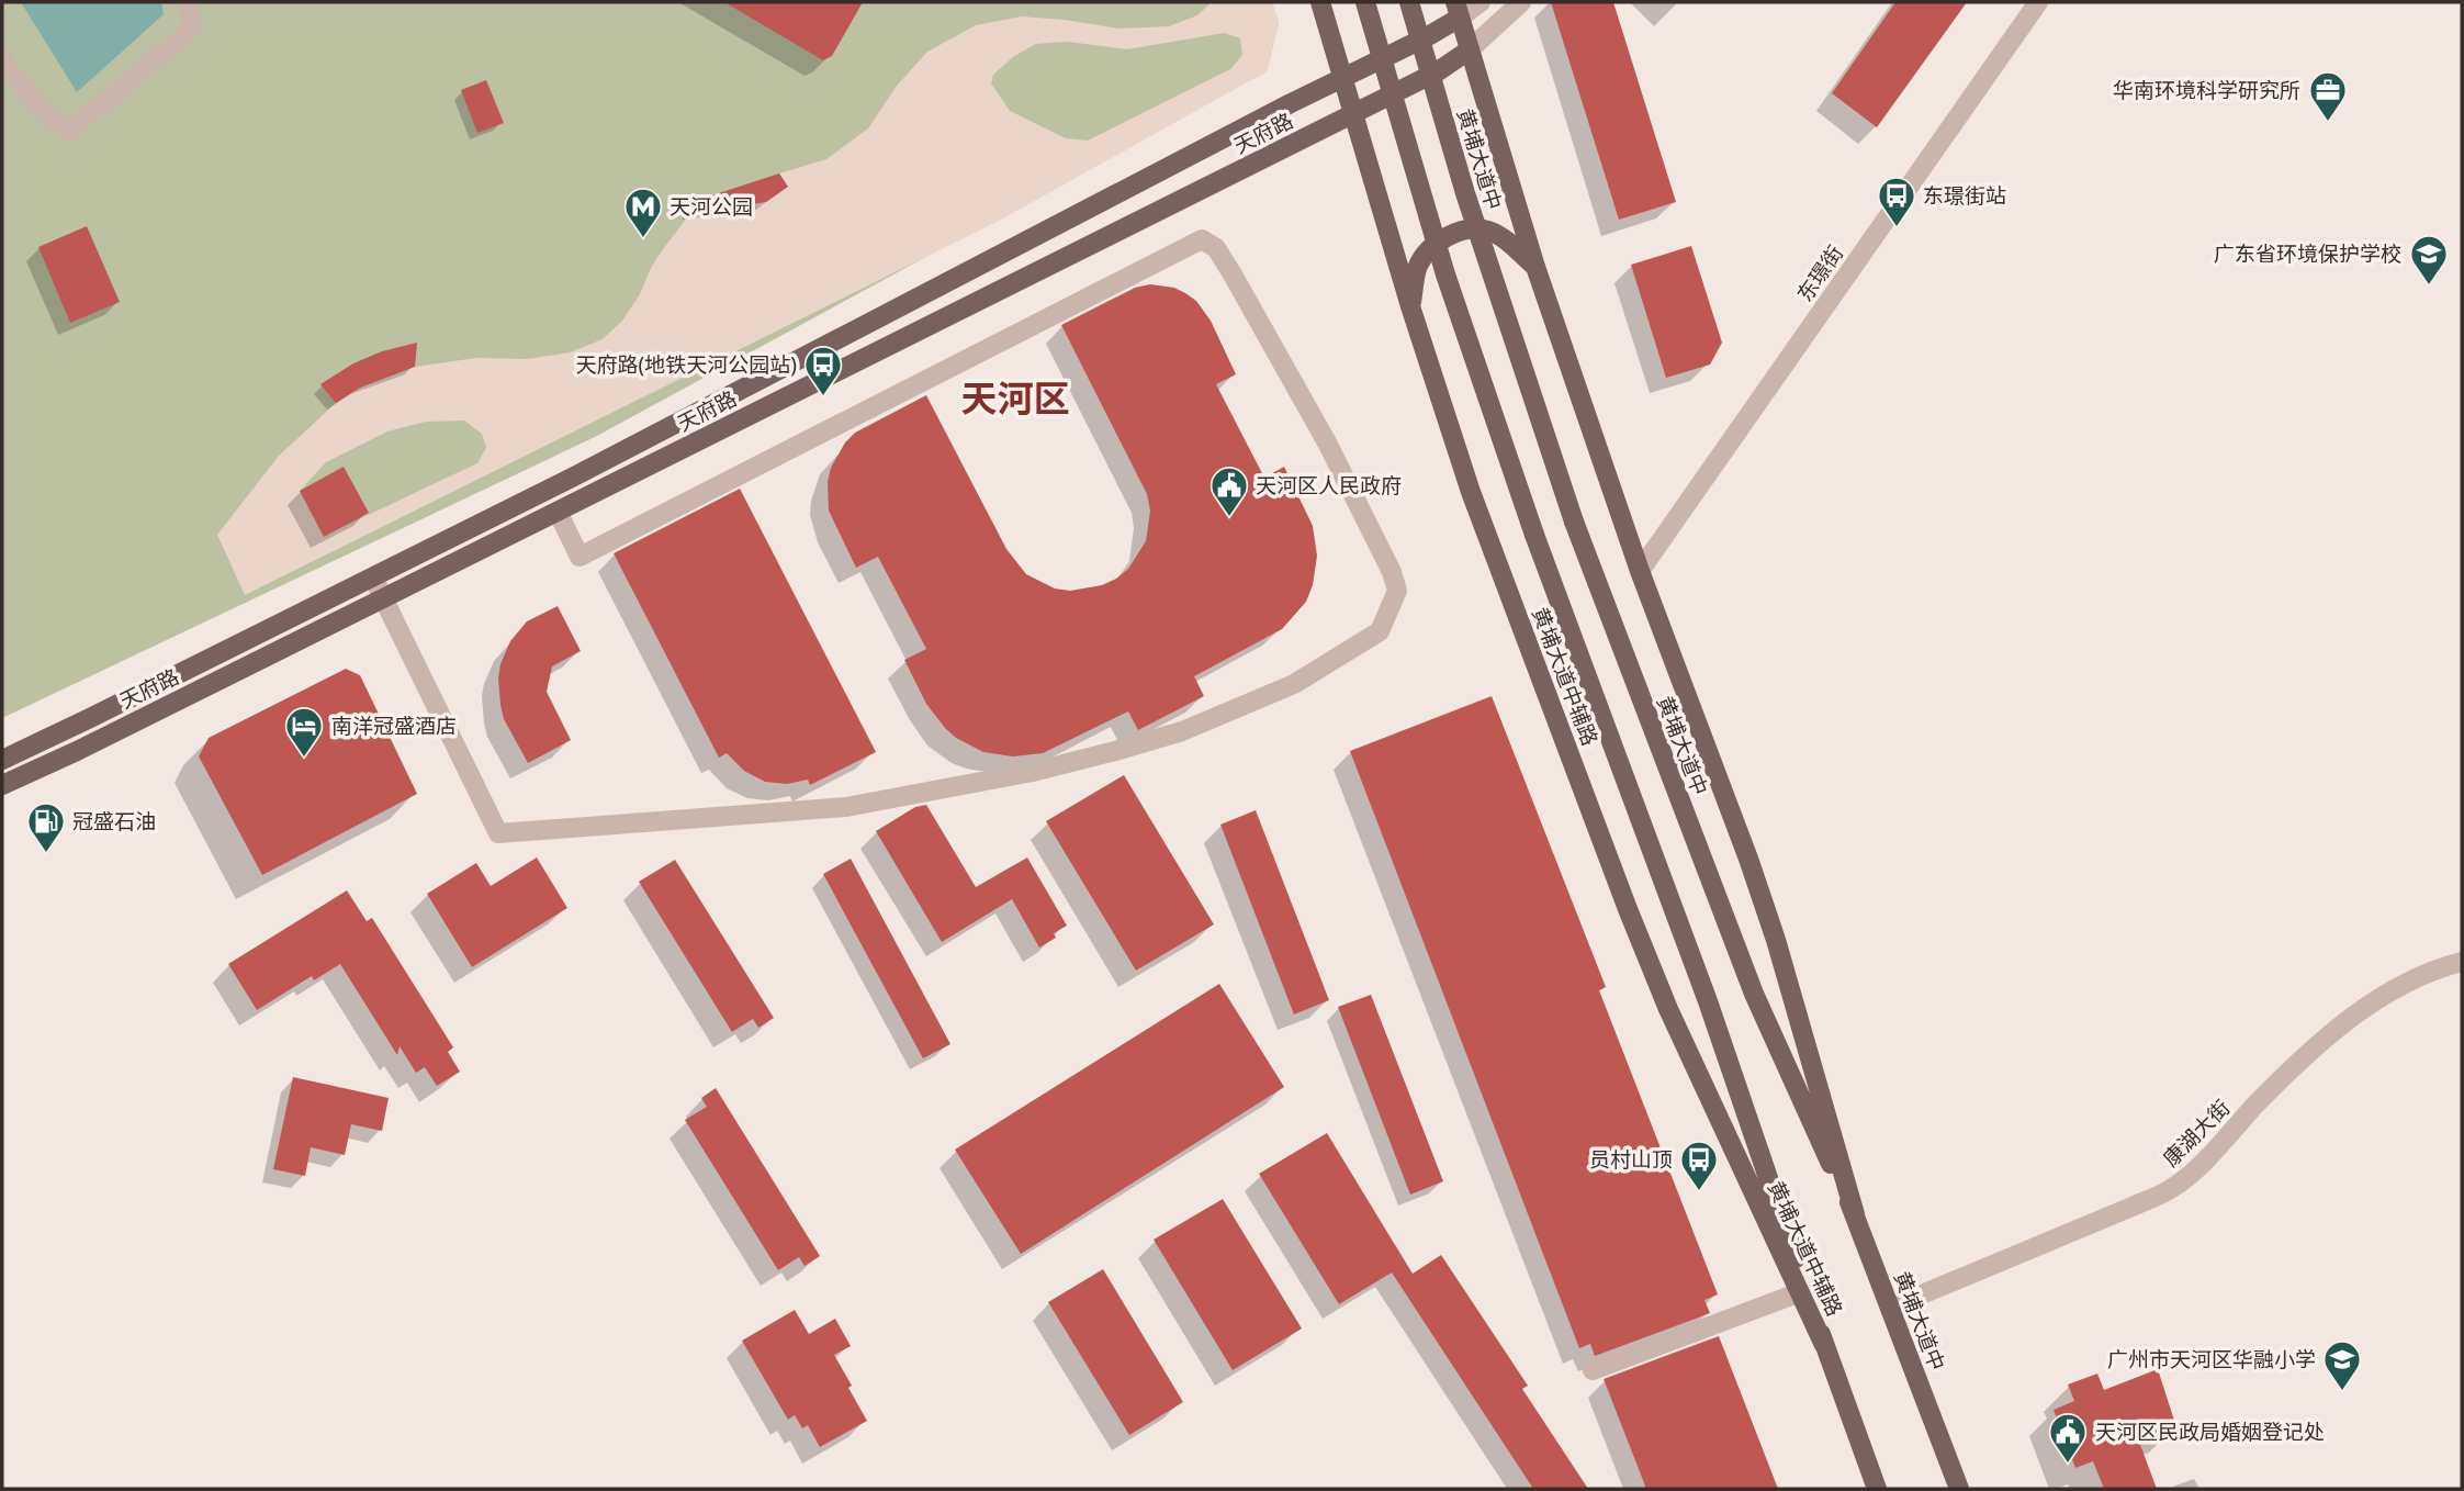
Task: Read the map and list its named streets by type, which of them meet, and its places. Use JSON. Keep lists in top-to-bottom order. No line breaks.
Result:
{"streets":{"main road":["天府路","黄埔大道中","黄埔大道中辅路"],"street":["东璟街","康湖大街"]},"crossings":[["天府路","黄埔大道中辅路"],["黄埔大道中","康湖大街"]],"districts":["天河区"],"places":{"office":["华南环境科学研究所"],"bus stop":["东璟街站","天府路(地铁天河公园站)","员村山顶"],"metro station":["天河公园"],"school or university":["广东省环境保护学校","广州市天河区华融小学"],"public building":["天河区人民政府","天河区民政局婚姻登记处"],"hotel":["南洋冠盛酒店"],"fuel station":["冠盛石油"]}}
